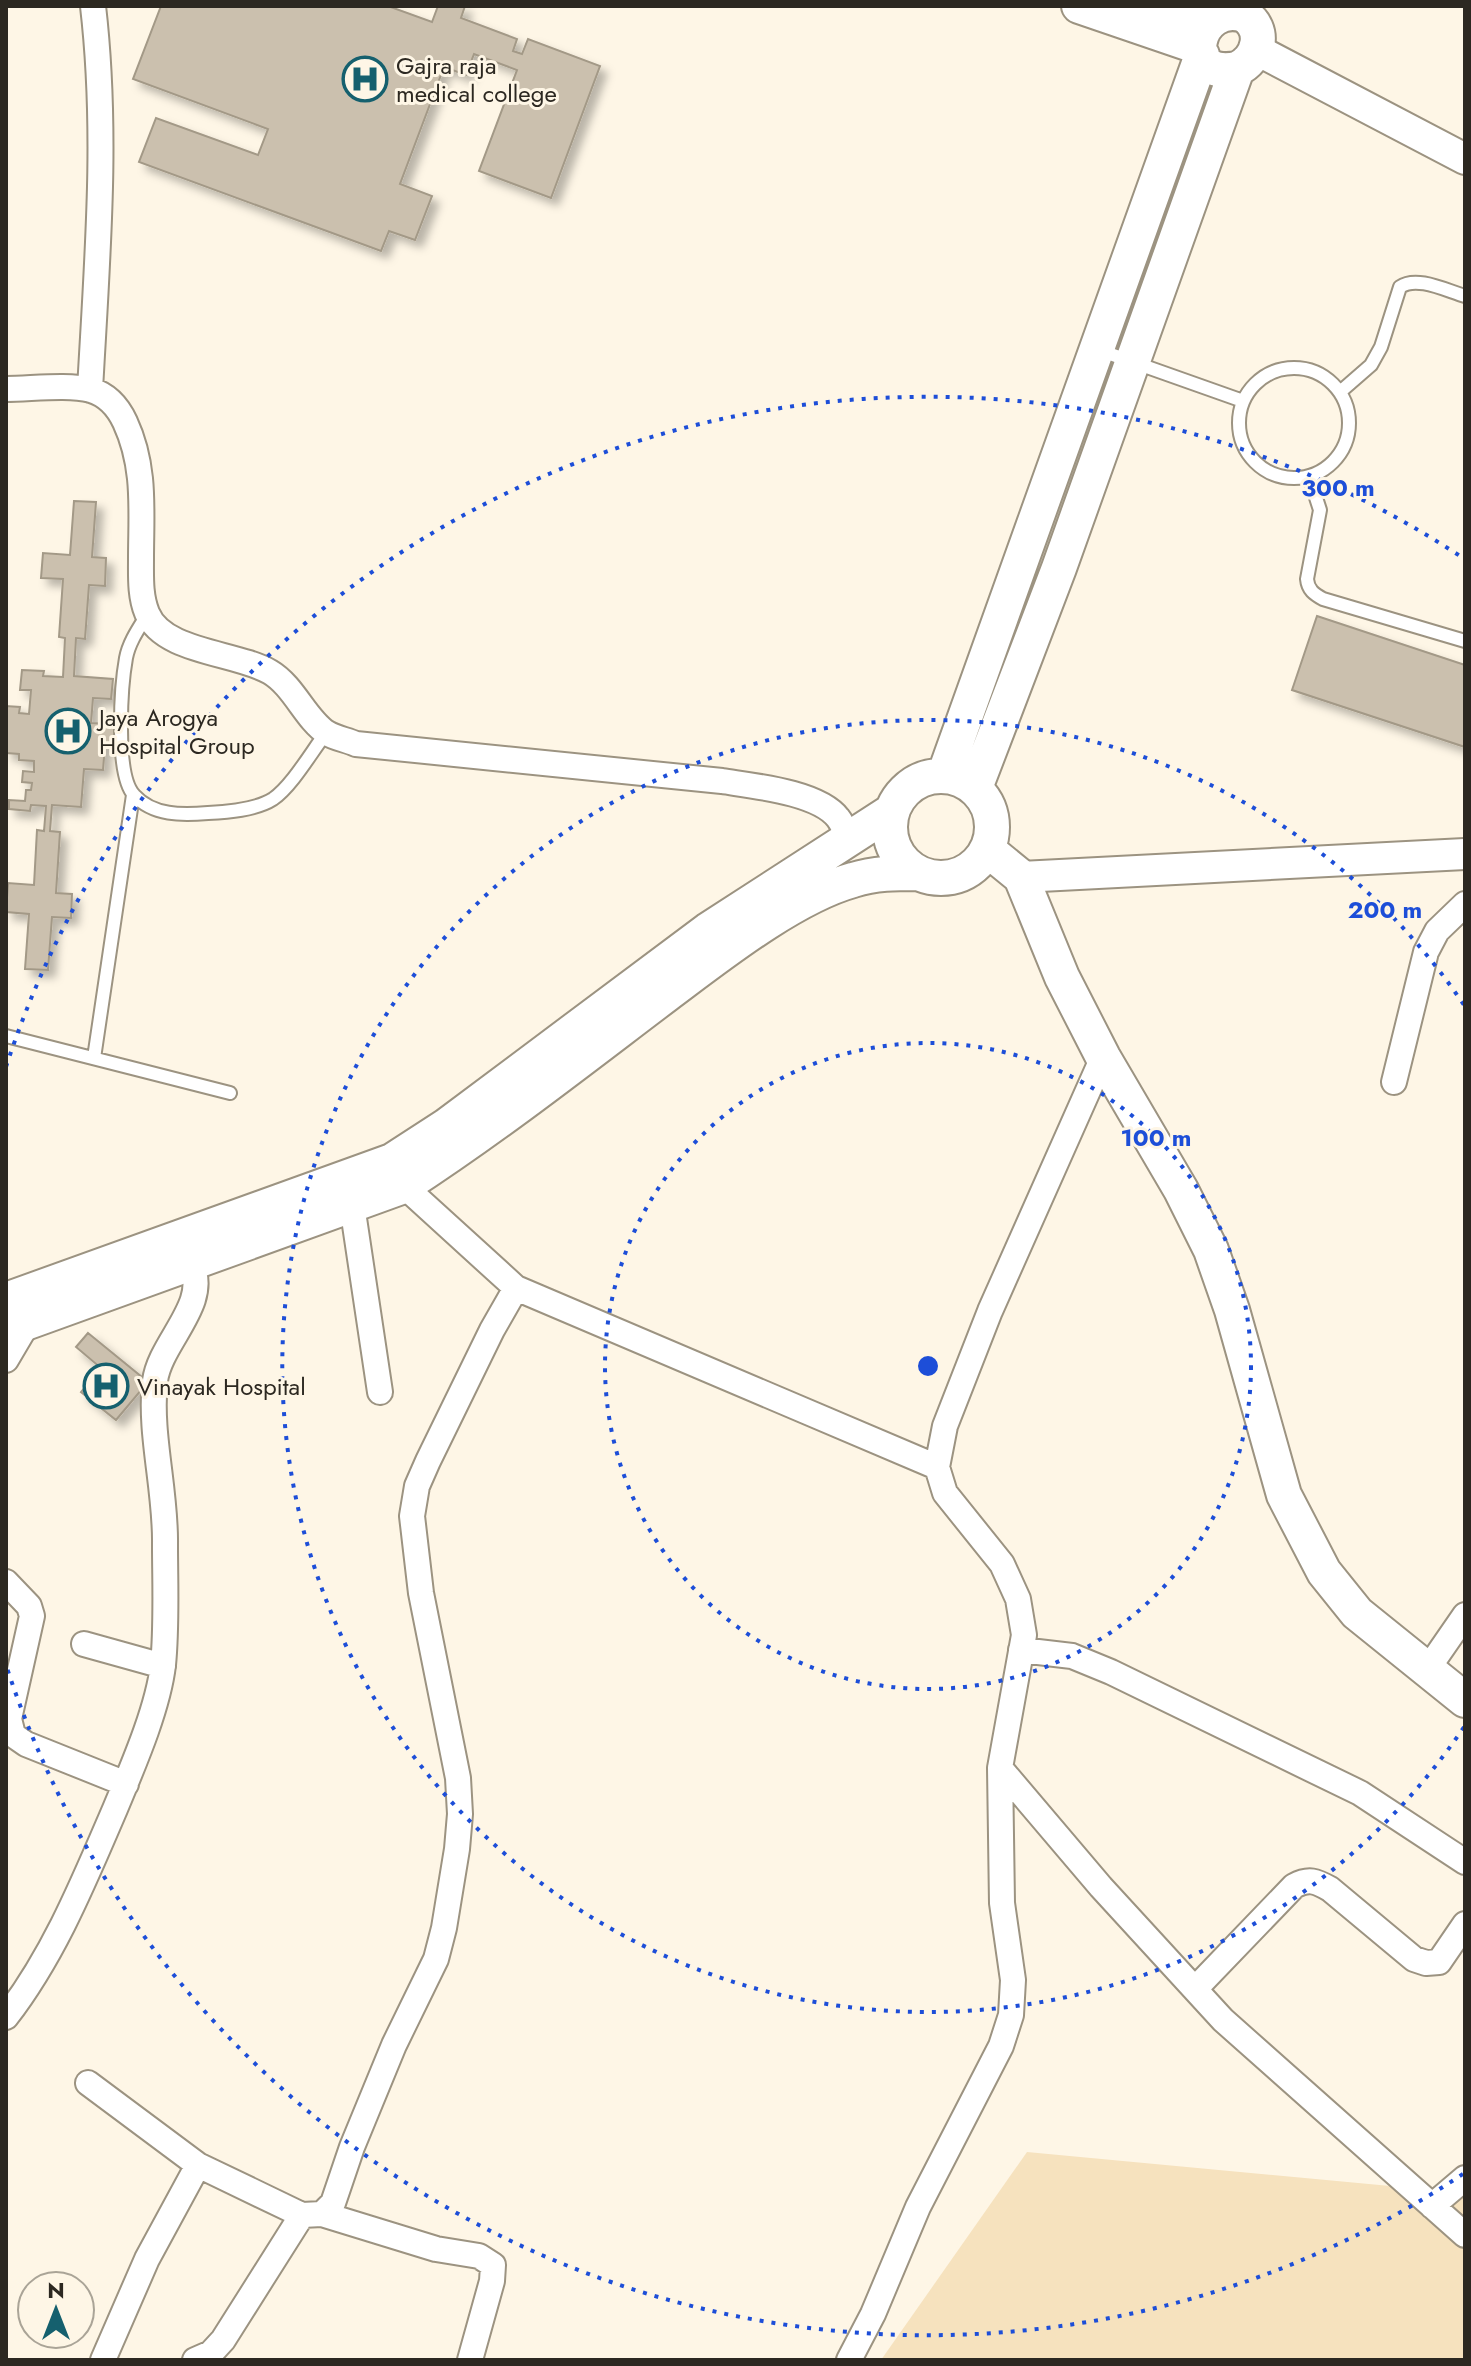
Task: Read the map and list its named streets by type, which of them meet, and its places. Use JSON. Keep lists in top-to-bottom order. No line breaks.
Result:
{"places":{"hospital":["Gajra raja medical college","Jaya Arogya Hospital Group","Vinayak Hospital"]},"north":"top","rings":["300 m","200 m","100 m"]}
